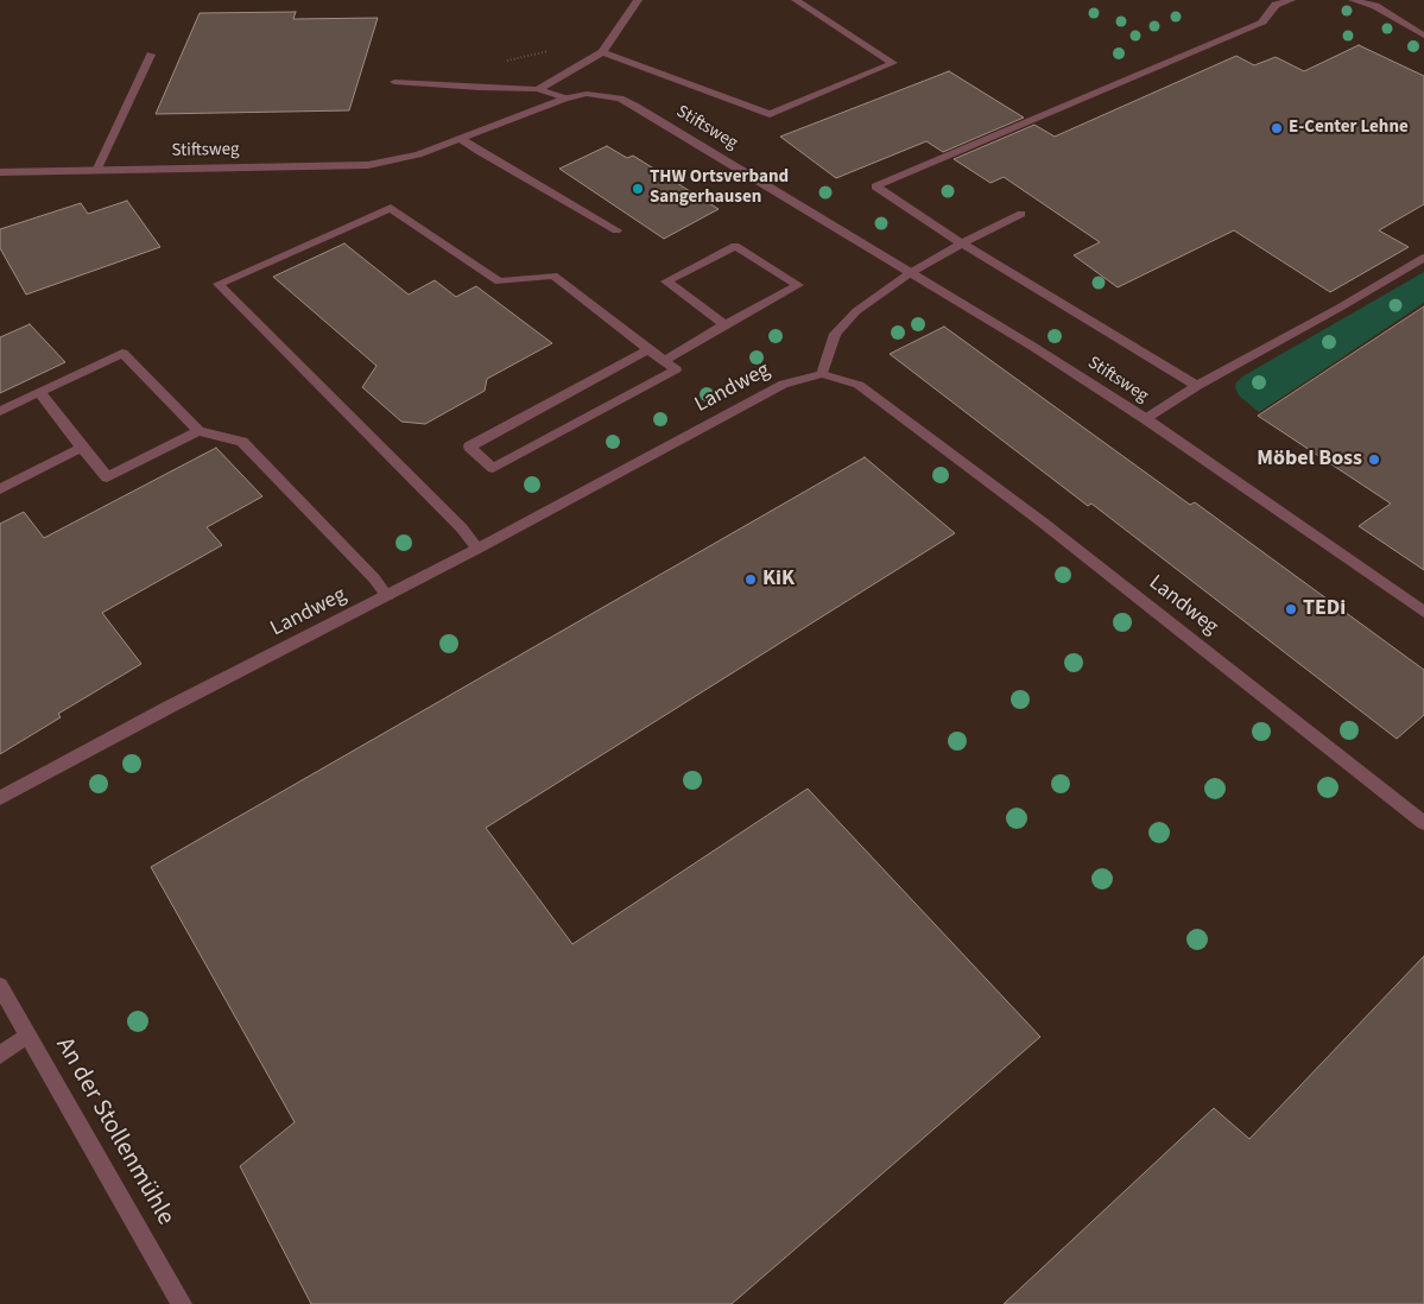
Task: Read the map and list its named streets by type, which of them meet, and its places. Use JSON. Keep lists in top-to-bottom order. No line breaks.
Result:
{"streets":{"street":["Stiftsweg","Landweg","An der Stollenmühle"]},"places":["E-Center Lehne","THW Ortsverband Sangerhausen","Möbel Boss","KiK","TEDi"]}
